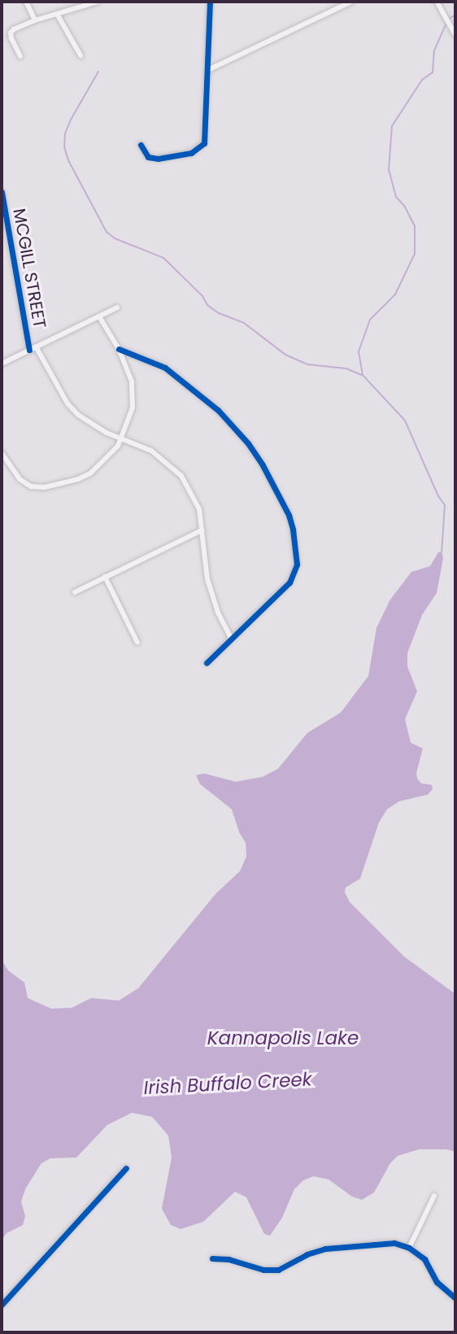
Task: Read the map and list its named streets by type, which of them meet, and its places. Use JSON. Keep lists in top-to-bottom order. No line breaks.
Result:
{"streets":{"street":["MCGILL STREET"]},"water":["Kannapolis Lake","Irish Buffalo Creek"]}
